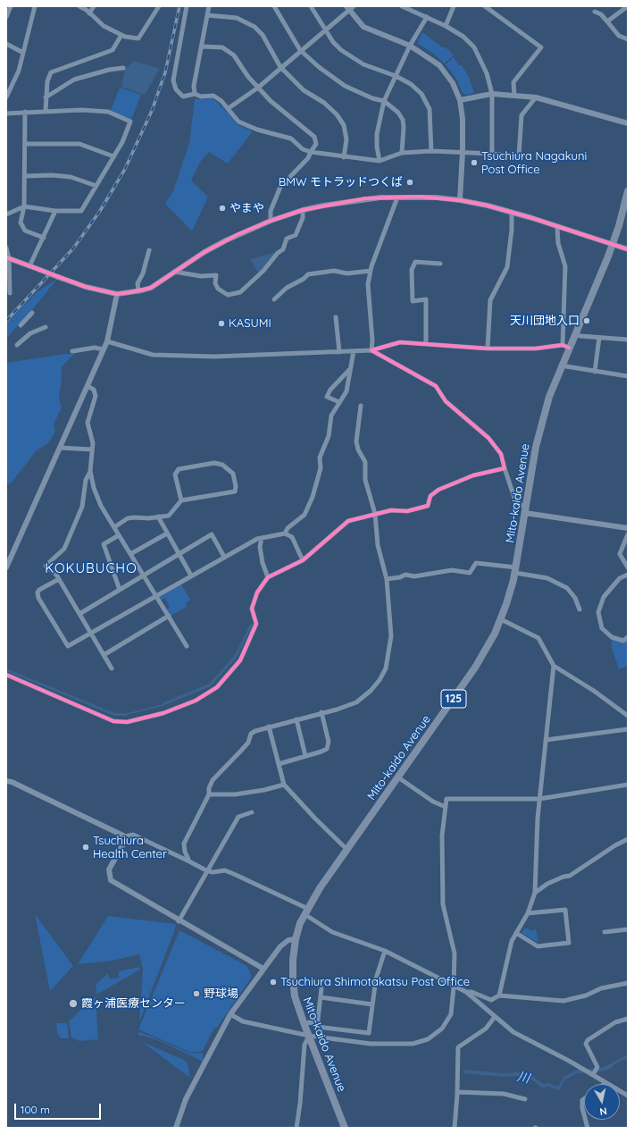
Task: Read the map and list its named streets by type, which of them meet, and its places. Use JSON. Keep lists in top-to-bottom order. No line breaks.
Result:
{"streets":{"highway":["Mito-kaido Avenue","125"]},"districts":["KOKUBUCHO"],"water":["川"],"places":["Tsuchiura Nagakuni Post Office","BMW モトラッドつくば","やまや","天川団地入口","KASUMI","Tsuchiura Health Center","Tsuchiura Shimotakatsu Post Office","野球場","霞ヶ浦医療センター"],"scale_bar":"100 m","north":"bottom"}
